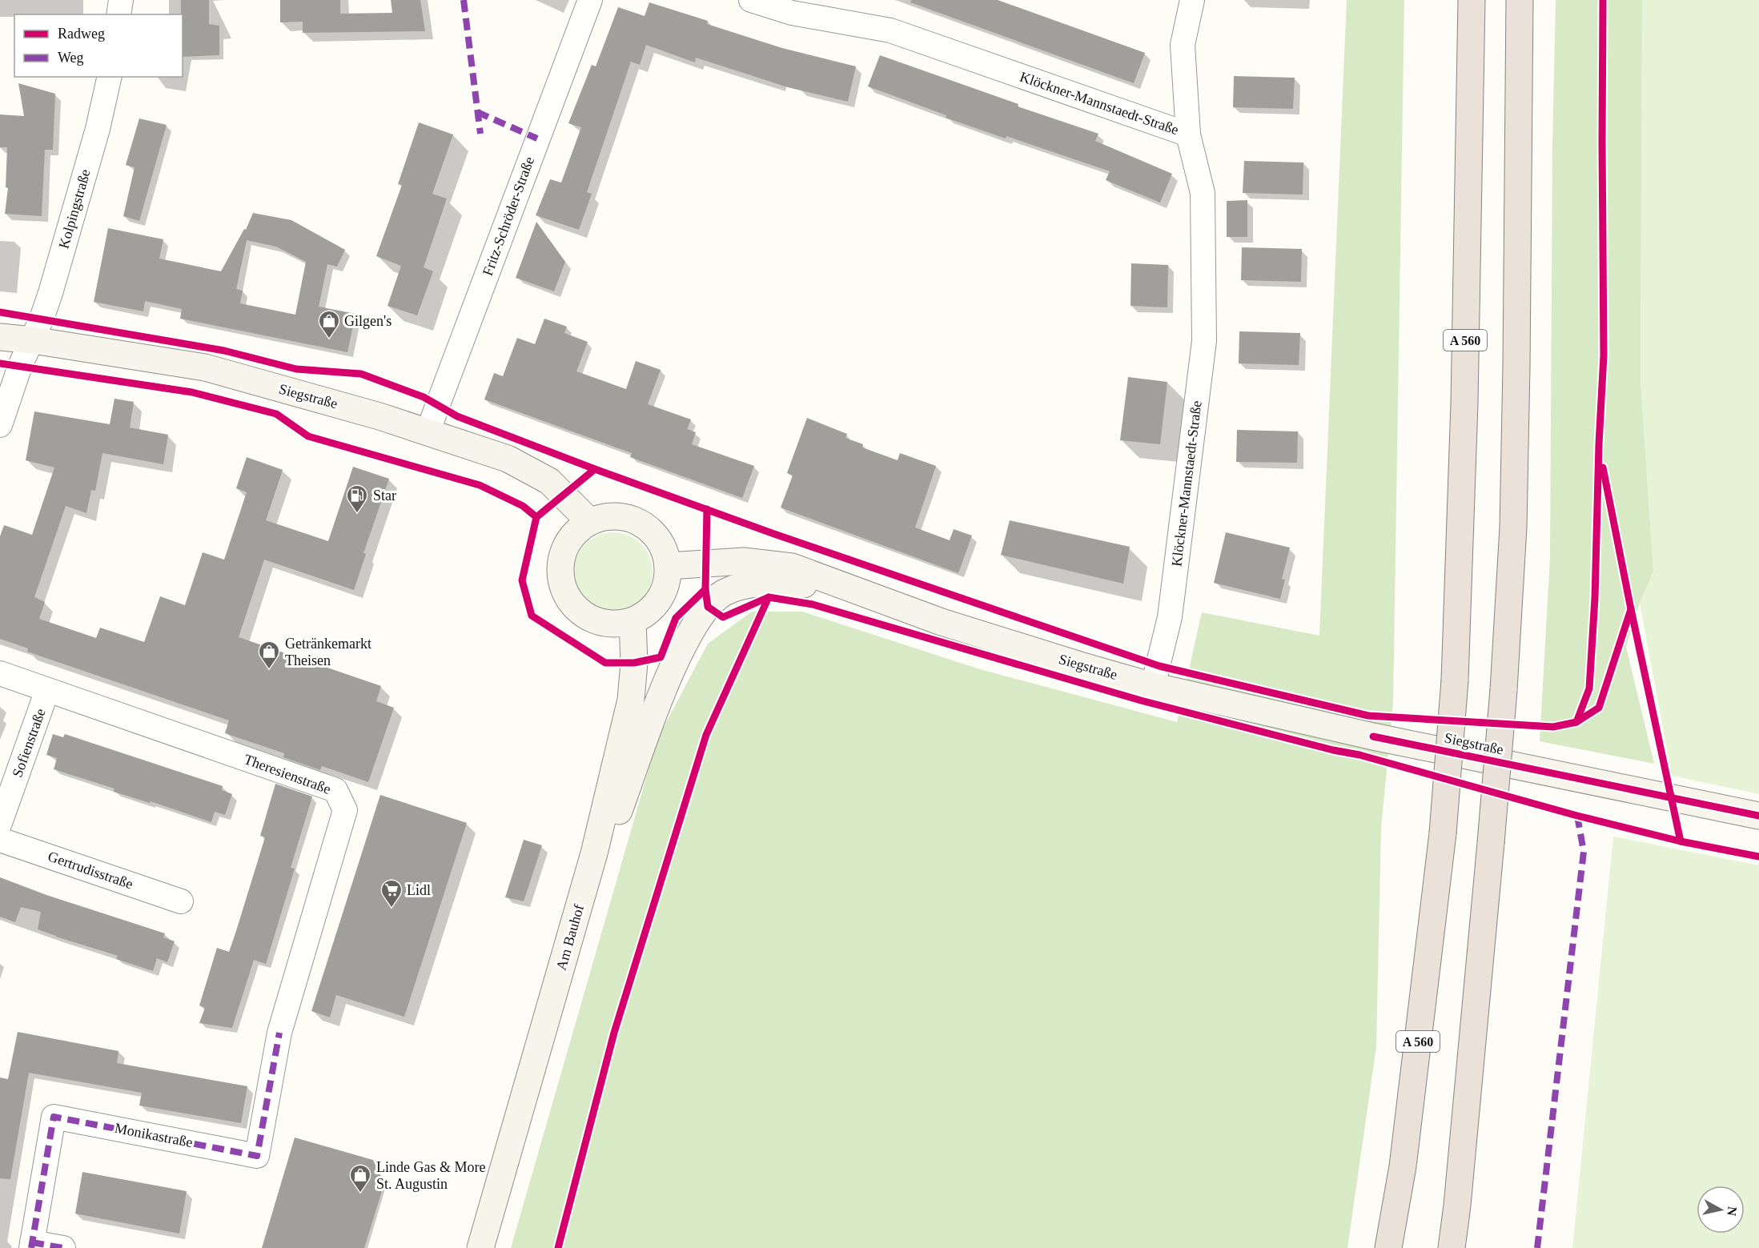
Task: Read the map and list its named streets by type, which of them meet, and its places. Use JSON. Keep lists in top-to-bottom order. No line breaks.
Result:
{"streets":{"highway":["A 560"],"main road":["Siegstraße","Am Bauhof"],"street":["Klöckner-Mannstaedt-Straße","Kolpingstraße","Fritz-Schröder-Straße","Sofienstraße","Theresienstraße","Gertrudisstraße","Monikastraße"]},"crossings":[["Klöckner-Mannstaedt-Straße","Siegstraße"],["Kolpingstraße","Siegstraße"],["Fritz-Schröder-Straße","Siegstraße"],["Siegstraße","Am Bauhof"],["Sofienstraße","Theresienstraße"],["Theresienstraße","Monikastraße"]],"places":{"shop":["Gilgen's","Getränkemarkt Theisen","Linde Gas & More St. Augustin"],"fuel station":["Star"],"supermarket":["Lidl"]},"legend":["Radweg","Weg"],"north":"right"}
